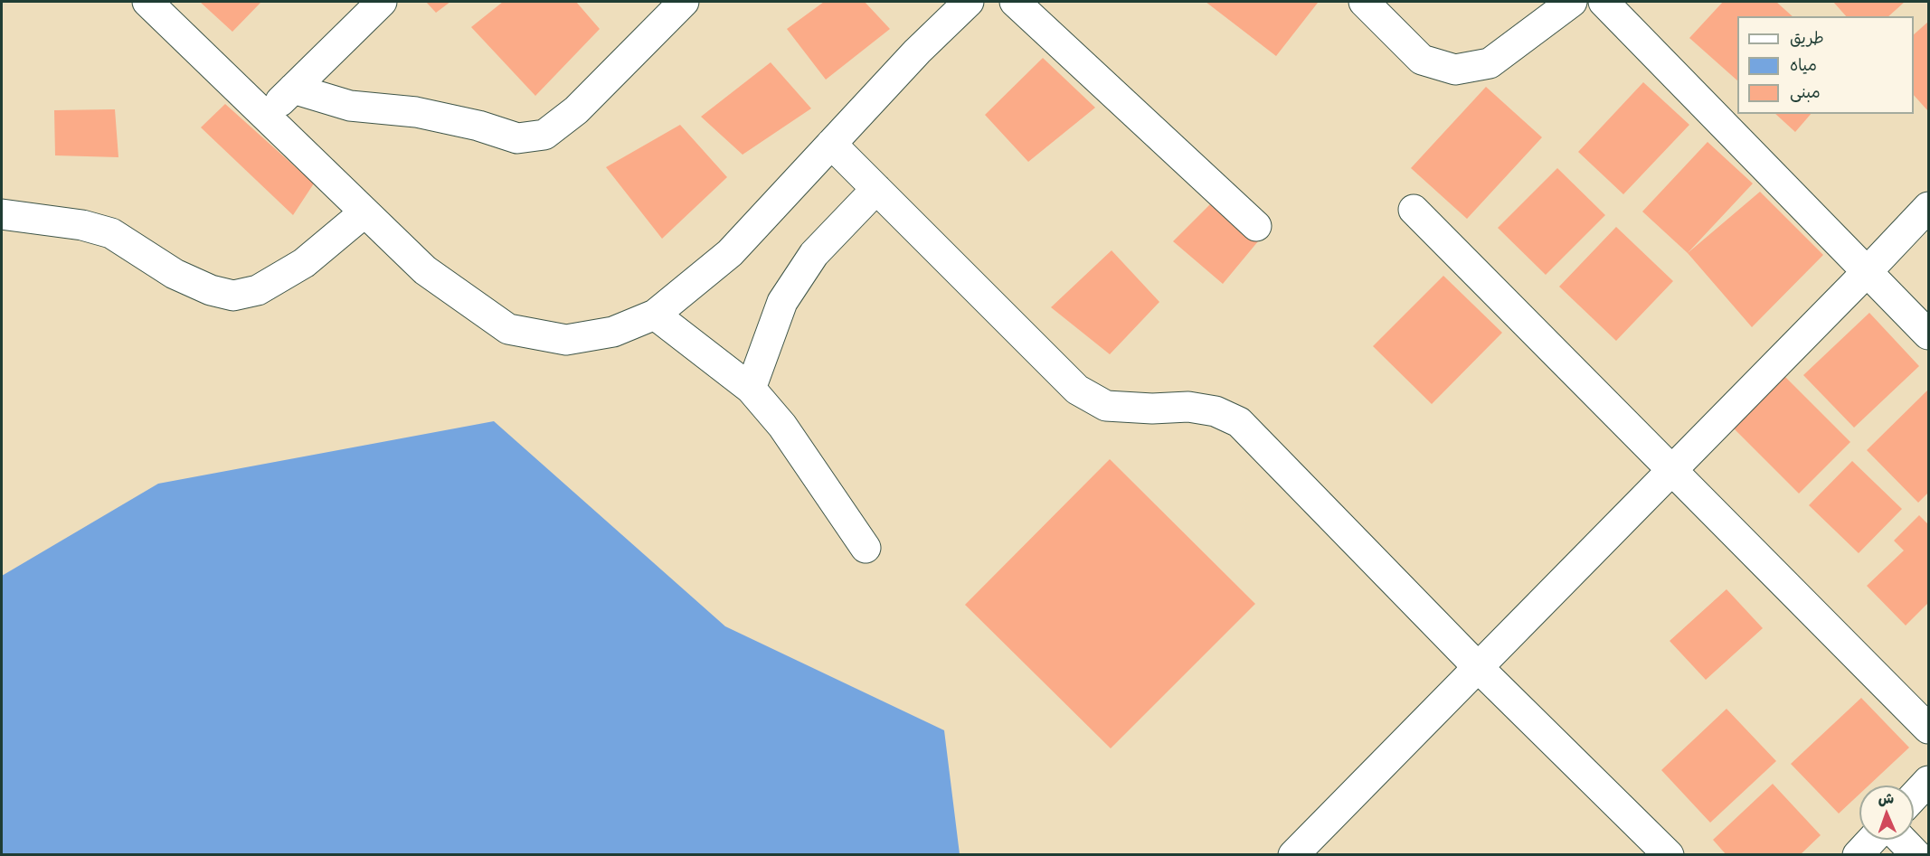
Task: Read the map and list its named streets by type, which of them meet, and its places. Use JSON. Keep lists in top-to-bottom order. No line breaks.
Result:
{"legend":["طريق","مياه","مبنى"],"north":"top"}
